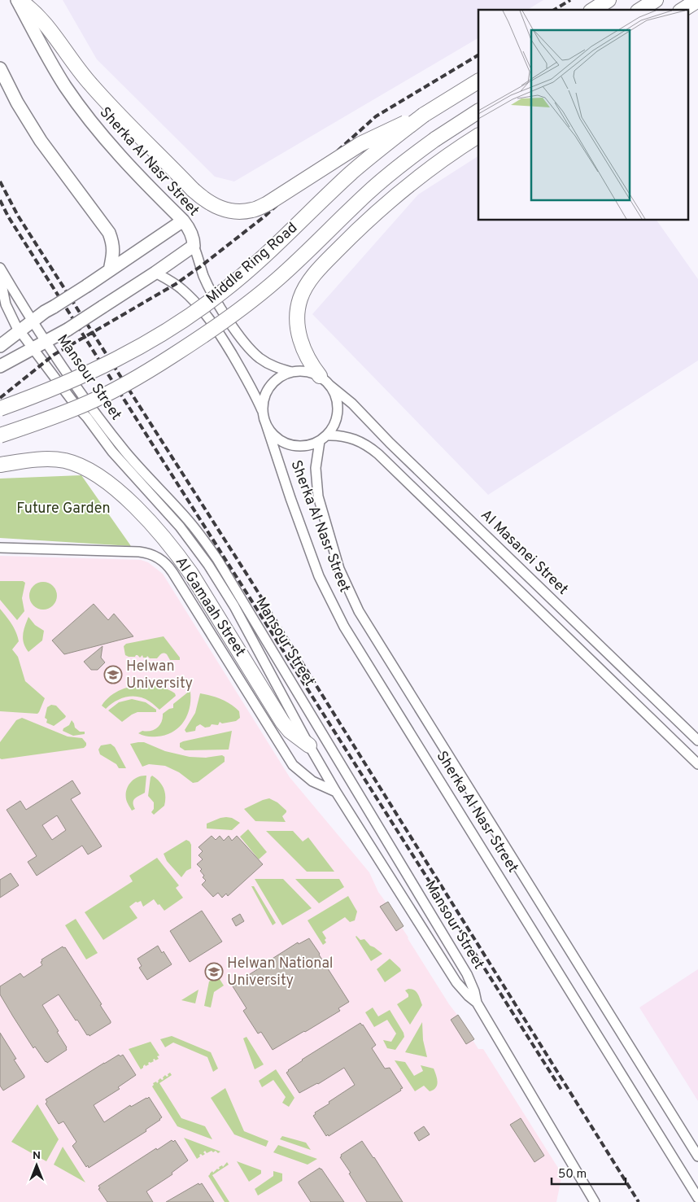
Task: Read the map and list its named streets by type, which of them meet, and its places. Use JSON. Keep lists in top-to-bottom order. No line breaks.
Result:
{"streets":{"highway":["Middle Ring Road"],"main road":["Sherka Al Nasr Street"],"street":["Mansour Street","Al Masanei Street","Al Gamaah Street"]},"crossings":[["Sherka Al Nasr Street","Al Masanei Street"],["Mansour Street","Al Gamaah Street"]],"parks":["Future Garden"],"places":{"school or university":["Helwan University","Helwan National University"]},"scale_bar":"50 m","north":"top"}
